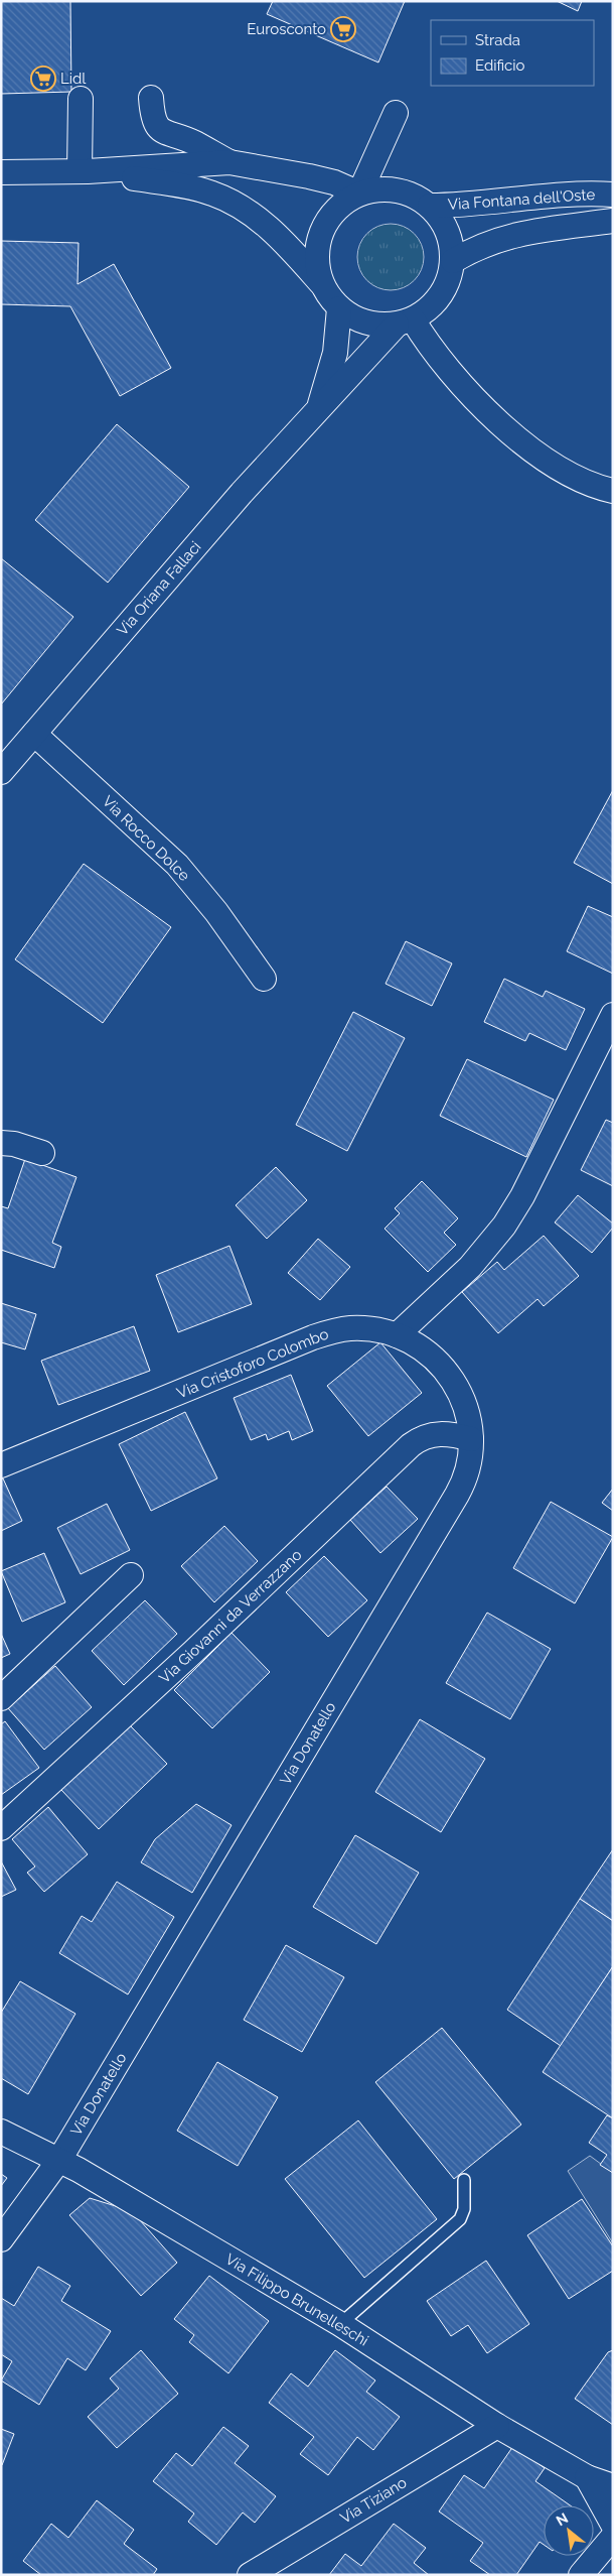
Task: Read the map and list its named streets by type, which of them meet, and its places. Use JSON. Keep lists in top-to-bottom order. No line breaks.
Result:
{"streets":{"street":["Via Fontana dell'Oste","Via Oriana Fallaci","Via Rocco Dolce","Via Cristoforo Colombo","Via Giovanni da Verrazzano","Via Donatello","Via Filippo Brunelleschi","Via Tiziano"]},"crossings":[["Via Fontana dell'Oste","Via Oriana Fallaci"],["Via Oriana Fallaci","Via Rocco Dolce"],["Via Cristoforo Colombo","Via Donatello"],["Via Giovanni da Verrazzano","Via Donatello"],["Via Donatello","Via Filippo Brunelleschi"],["Via Filippo Brunelleschi","Via Tiziano"]],"places":{"supermarket":["Eurosconto","Lidl"]},"legend":["Strada","Edificio"],"north":"top left"}
